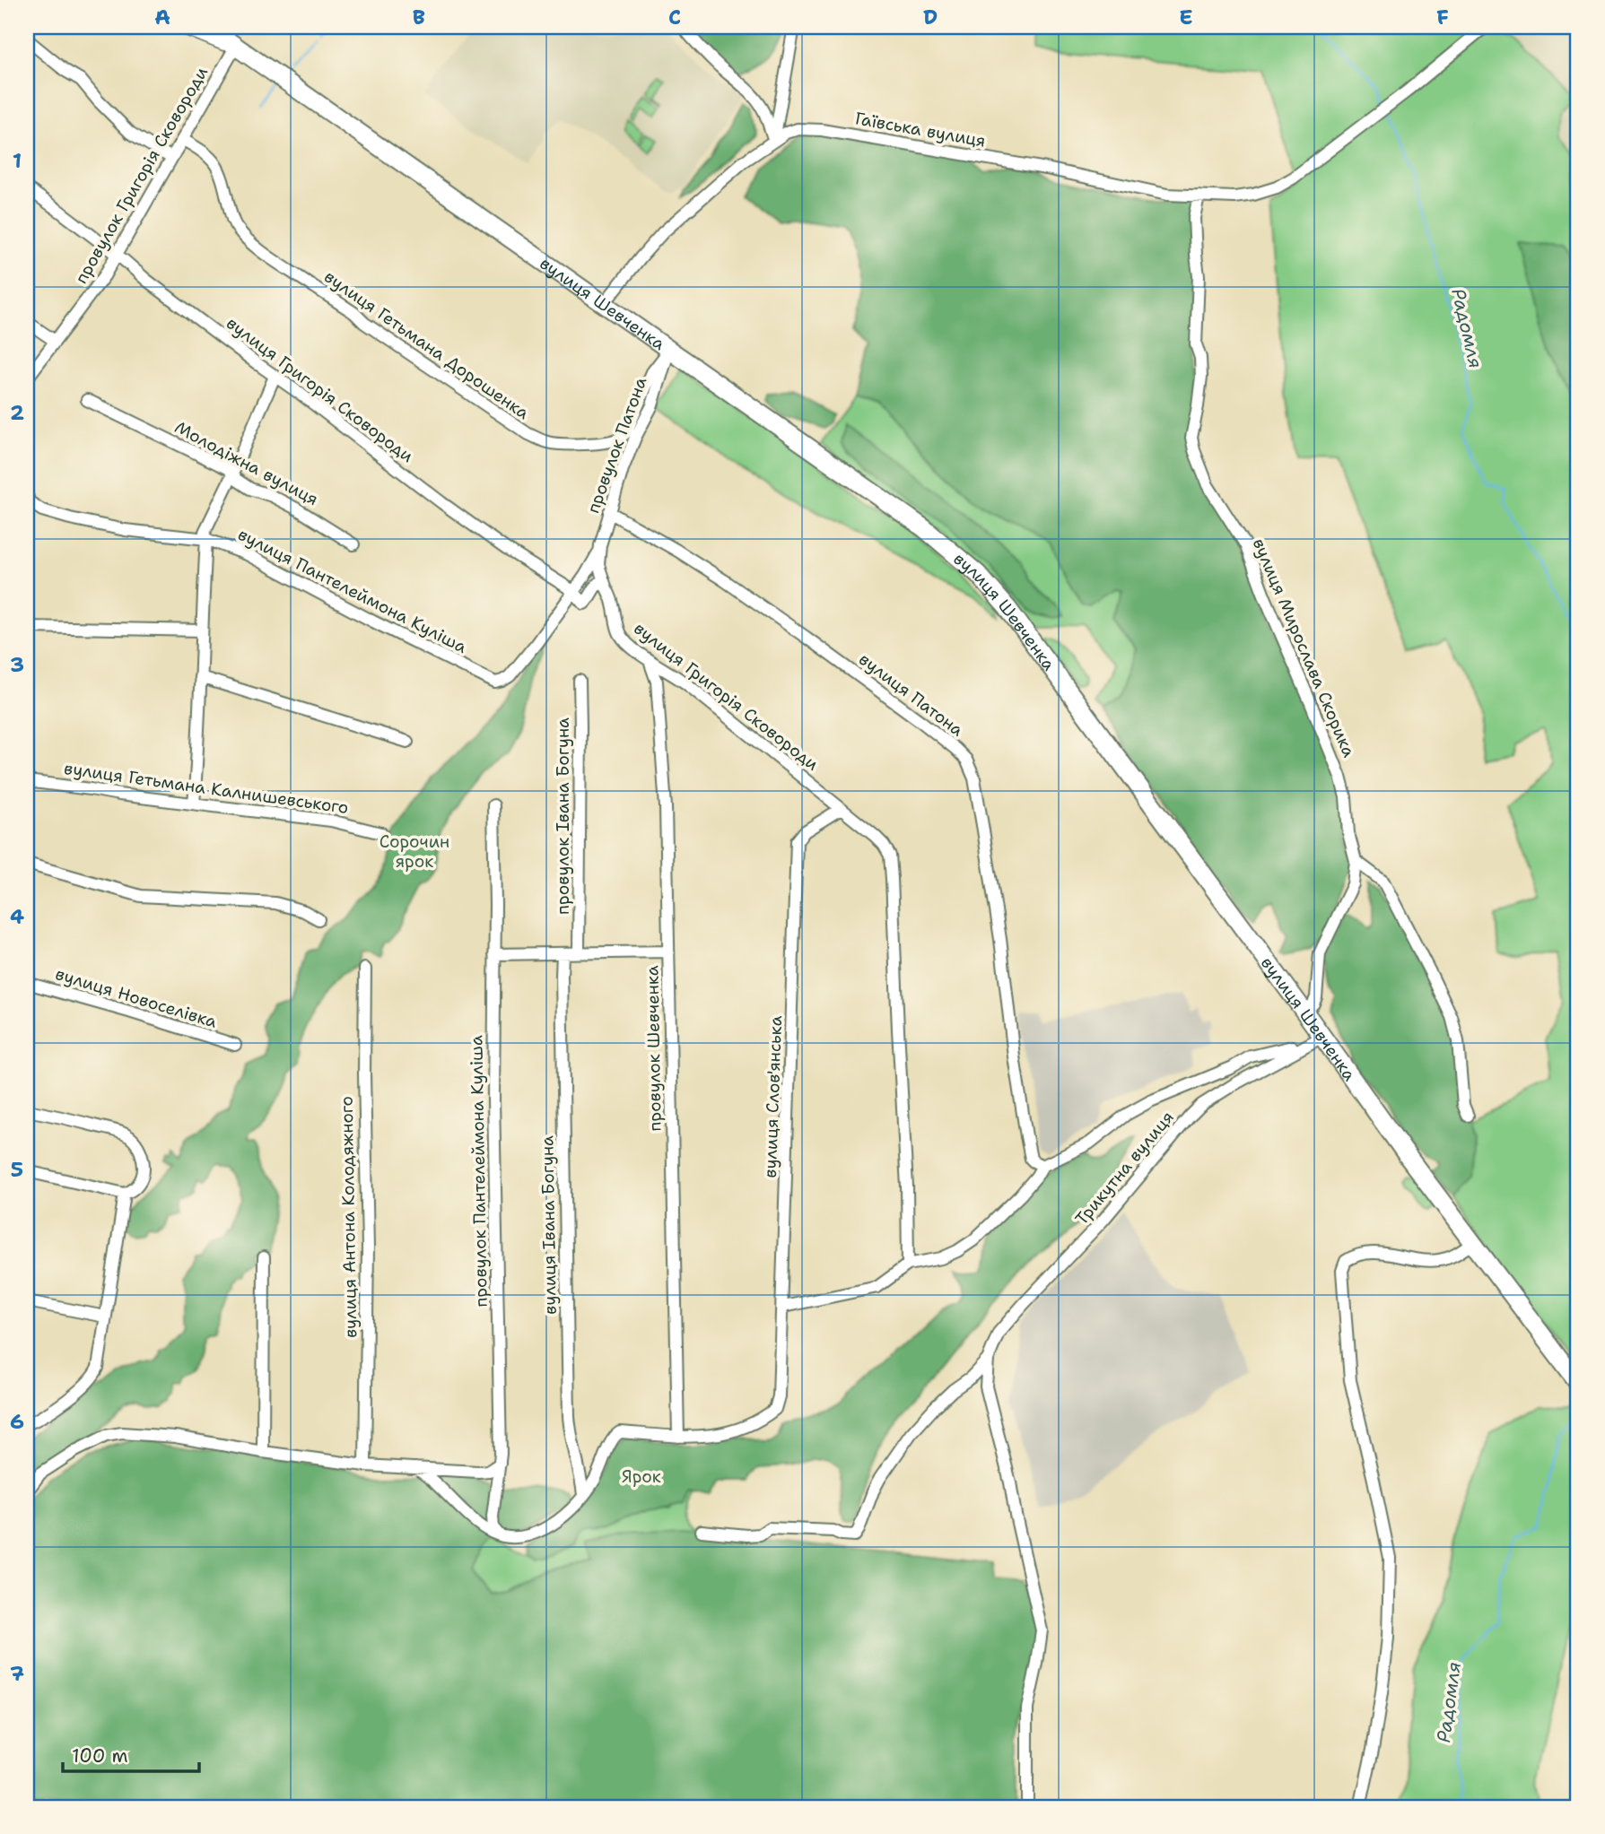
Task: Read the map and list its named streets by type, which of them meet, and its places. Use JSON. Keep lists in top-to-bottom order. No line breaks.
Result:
{"streets":{"main road":["вулиця Шевченка"],"street":["Гаївська вулиця","провулок Григорія Сковороди","вулиця Гетьмана Дорошенка","вулиця Григорія Сковороди","провулок Патона","Молодіжна вулиця","вулиця Пантелеймона Куліша","вулиця Мирослава Скорика","вулиця Патона","вулиця Гетьмана Калнишевського","провулок Івана Богуна","вулиця Новоселівка","провулок Шевченка","вулиця Слов'янська","Трикутна вулиця","провулок Пантелеймона Куліша","вулиця Антона Колодяжного","вулиця Івана Богуна"]},"crossings":[["Гаївська вулиця","вулиця Шевченка"],["Гаївська вулиця","вулиця Мирослава Скорика"],["провулок Григорія Сковороди","вулиця Шевченка"],["провулок Григорія Сковороди","вулиця Гетьмана Дорошенка"],["провулок Григорія Сковороди","вулиця Григорія Сковороди"],["вулиця Шевченка","вулиця Гетьмана Дорошенка"],["вулиця Шевченка","провулок Патона"],["вулиця Шевченка","вулиця Мирослава Скорика"],["вулиця Шевченка","Трикутна вулиця"],["вулиця Гетьмана Дорошенка","провулок Патона"],["вулиця Григорія Сковороди","провулок Патона"],["вулиця Григорія Сковороди","вулиця Пантелеймона Куліша"],["вулиця Григорія Сковороди","провулок Шевченка"],["вулиця Григорія Сковороди","вулиця Слов'янська"],["провулок Патона","вулиця Пантелеймона Куліша"],["провулок Патона","вулиця Патона"],["провулок Шевченка","вулиця Слов'янська"]],"water":["Радомля"],"parks":["Сорочин ярок","Ярок"],"scale_bar":"100 m","grid":{"columns":["A","B","C","D","E","F"],"rows":["1","2","3","4","5","6","7"]}}
